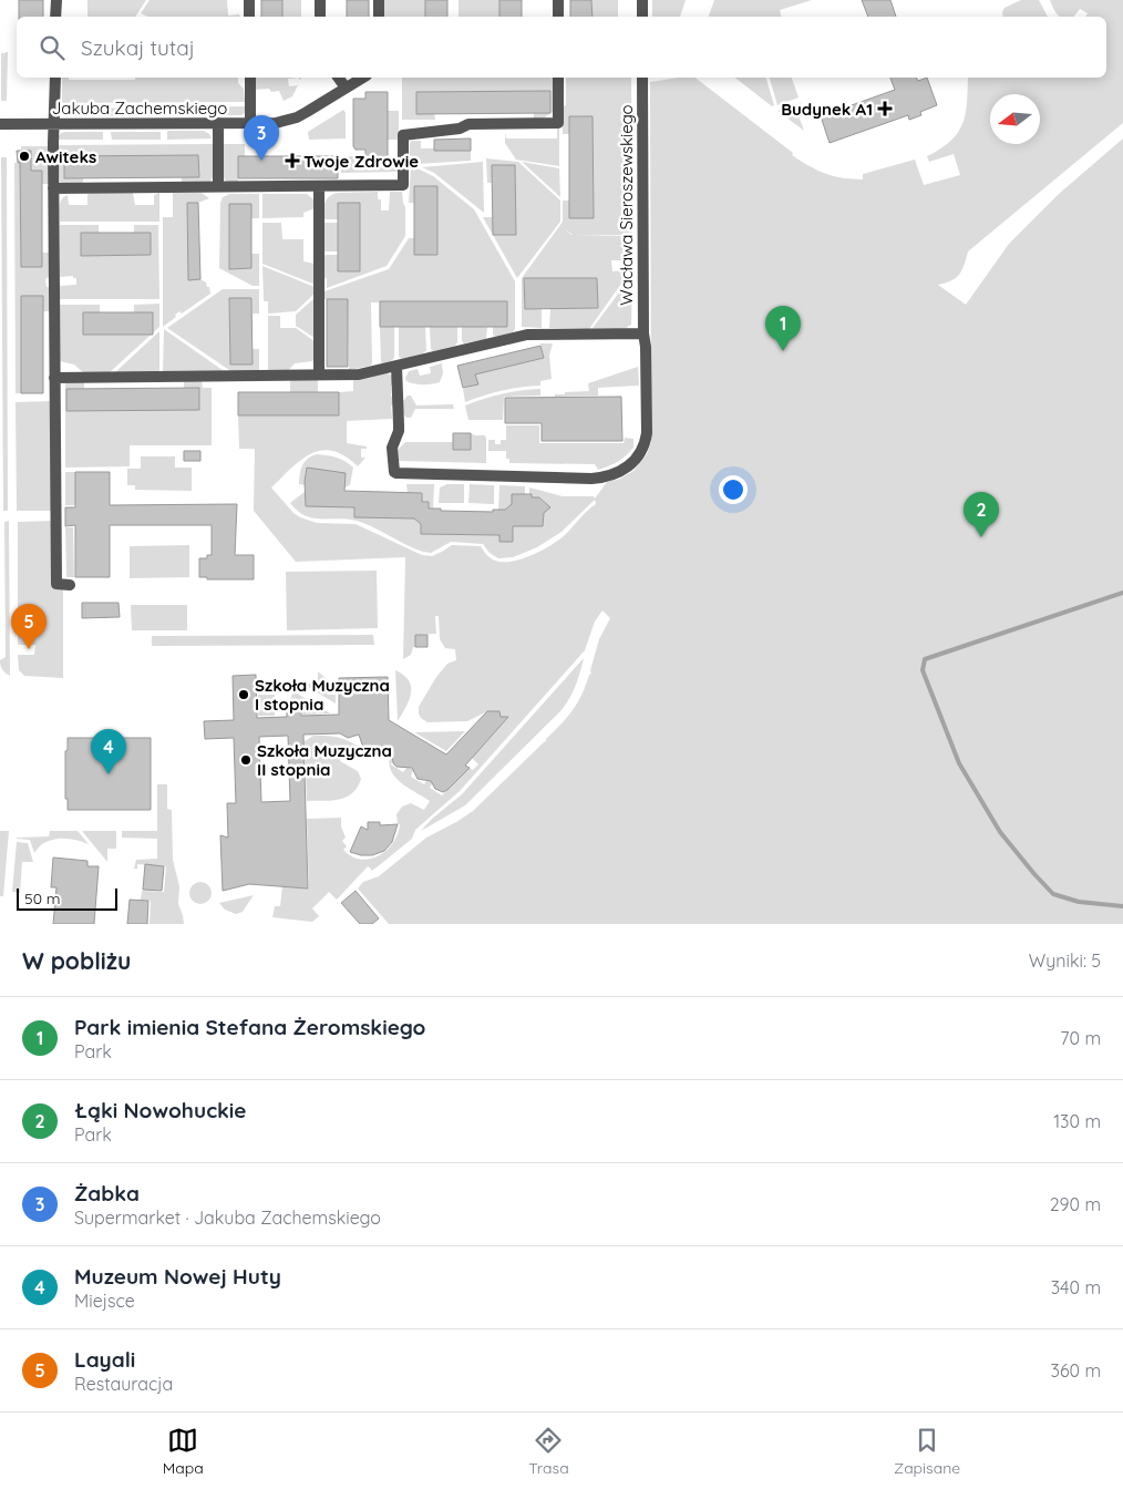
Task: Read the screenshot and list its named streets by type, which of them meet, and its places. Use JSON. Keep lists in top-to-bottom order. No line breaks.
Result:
{"streets":{"street":["Jakuba Zachemskiego","Wacława Sieroszewskiego"]},"places":{"health":["Budynek A1","Twoje Zdrowie"],"other":["Awiteks","Szkoła Muzyczna I stopnia","Szkoła Muzyczna II stopnia"]},"scale_bar":"50 m","north":"left","page":{"search":"Szukaj tutaj","pins":["3","1","2","5","4"],"scale":"50 m","heading":["W pobliżu","Wyniki: 5"],"list":[{"mark":"1","name":"Park imienia Stefana Żeromskiego","note":"Park","value":"70 m"},{"mark":"2","name":"Łąki Nowohuckie","note":"Park","value":"130 m"},{"mark":"3","name":"Żabka","note":"Supermarket · Jakuba Zachemskiego","value":"290 m"},{"mark":"4","name":"Muzeum Nowej Huty","note":"Miejsce","value":"340 m"},{"mark":"5","name":"Layali","note":"Restauracja","value":"360 m"}],"nav":["Mapa","Trasa","Zapisane"]}}
